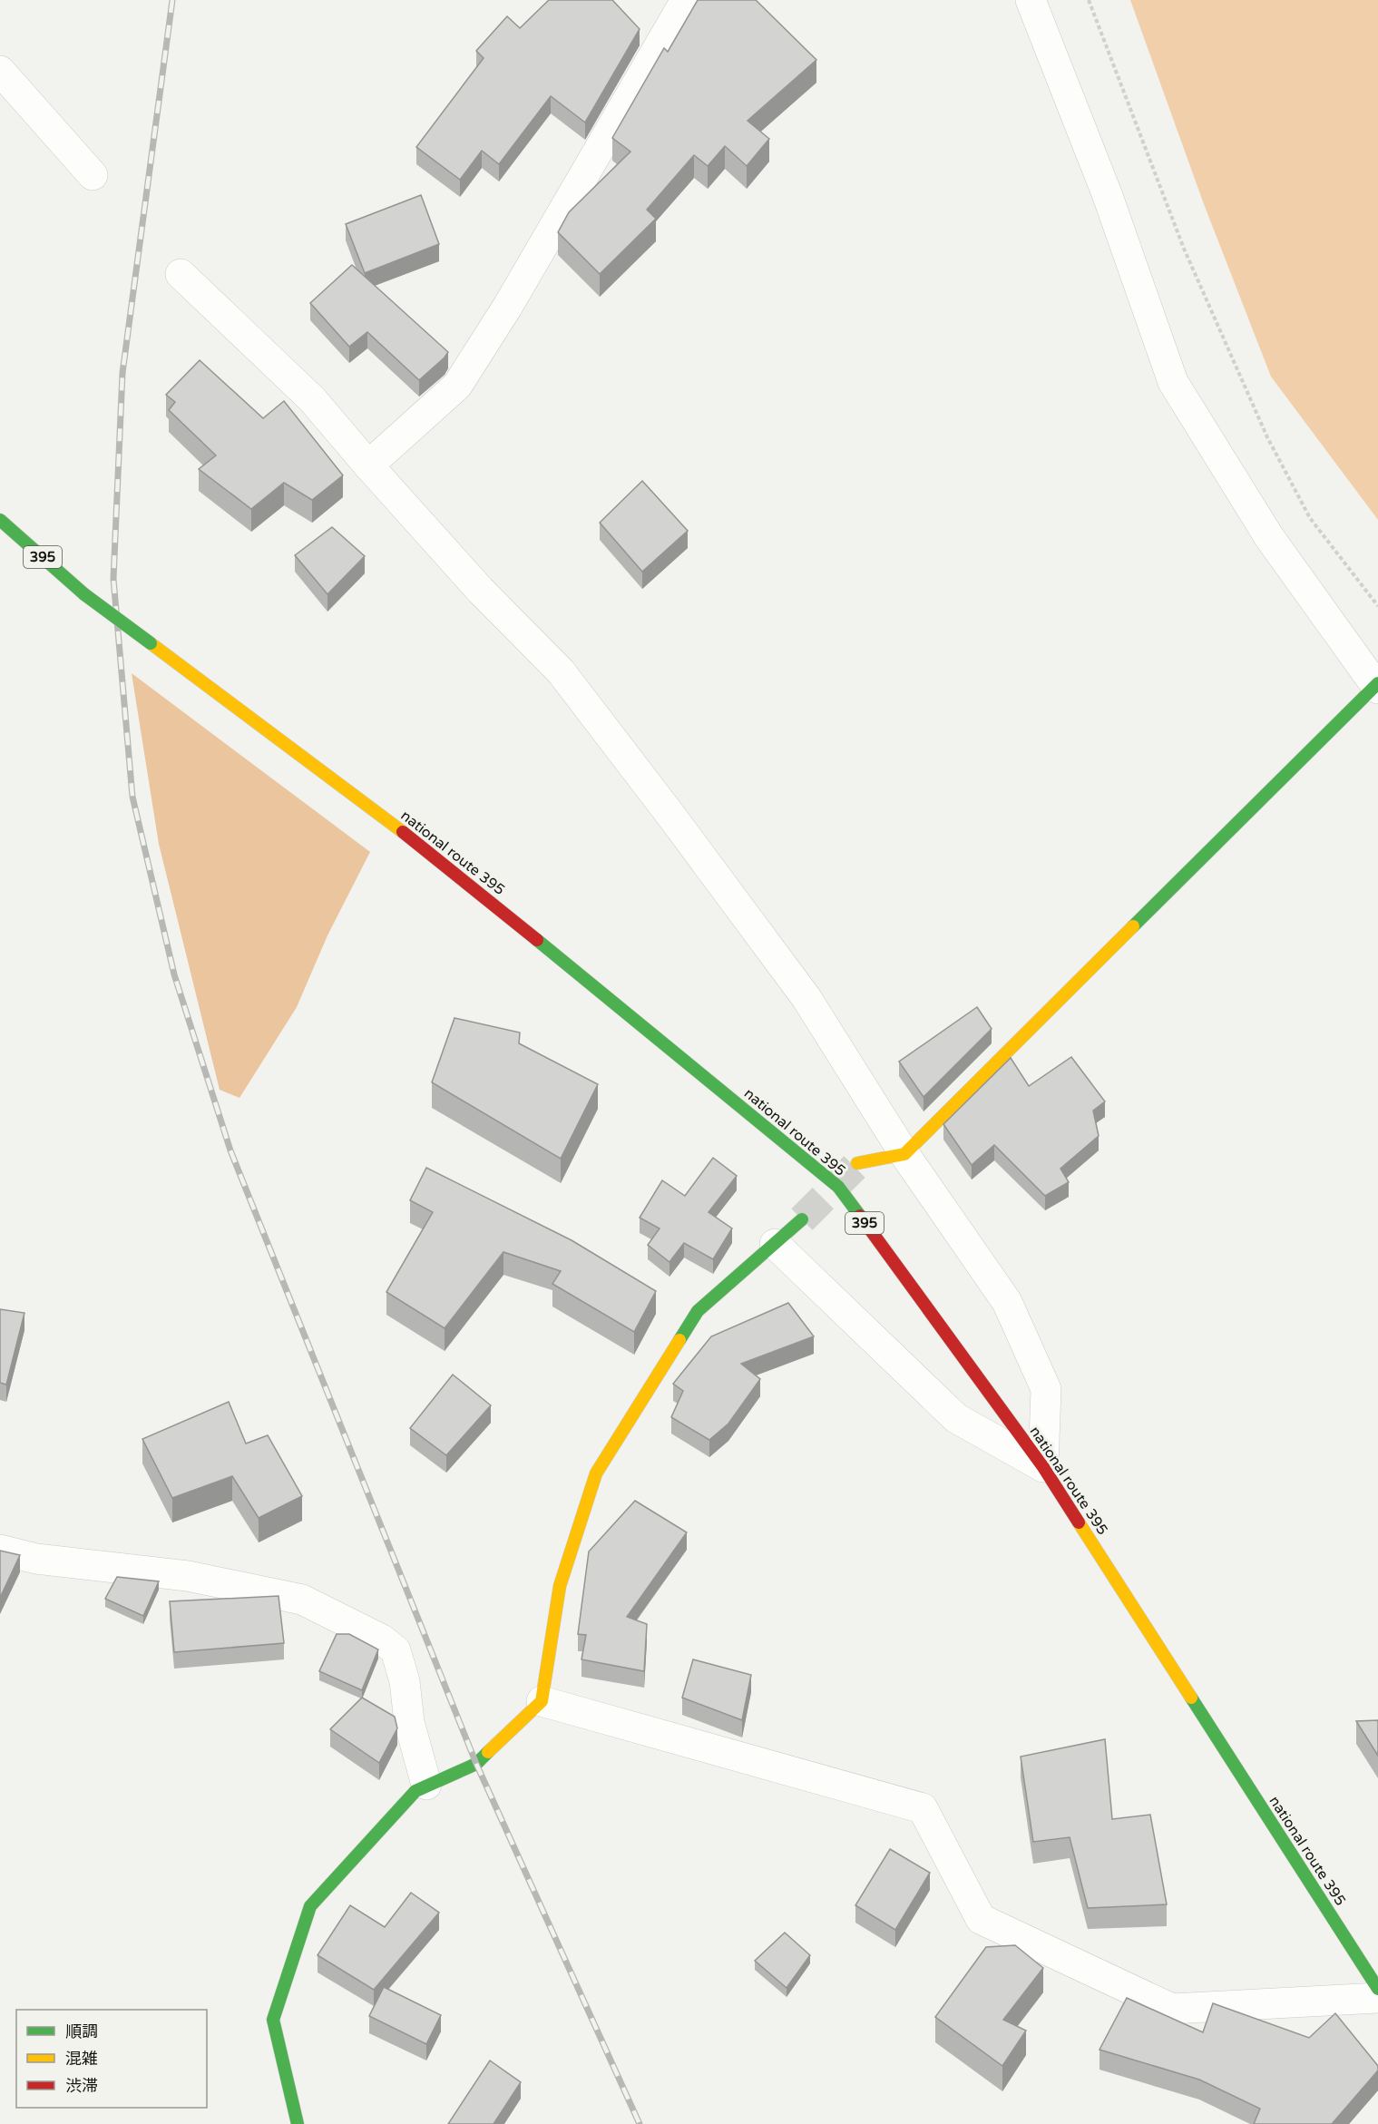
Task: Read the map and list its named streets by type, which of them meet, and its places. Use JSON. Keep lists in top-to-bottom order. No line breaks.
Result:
{"streets":{"main road":["395","national route 395"]},"legend":["順調","混雑","渋滞"]}
